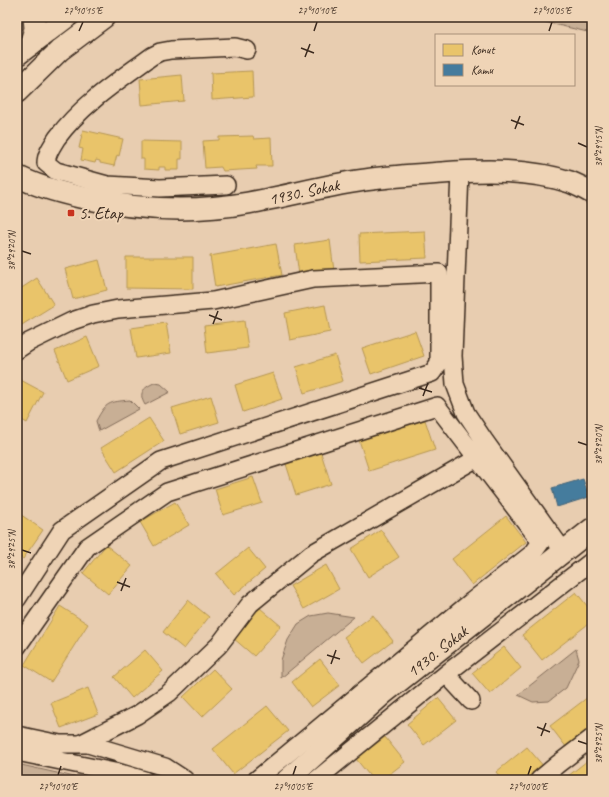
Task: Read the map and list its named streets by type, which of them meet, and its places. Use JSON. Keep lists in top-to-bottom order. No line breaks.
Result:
{"streets":{"main road":["1930. Sokak"]},"places":{"transit":["5. Etap"]},"legend":["Konut","Kamu"],"coordinates":["27°10'15\"E","27°10'10\"E","27°10'05\"E","38°29'15\"N","38°29'20\"N","38°29'25\"N","27°10'00\"E"]}
